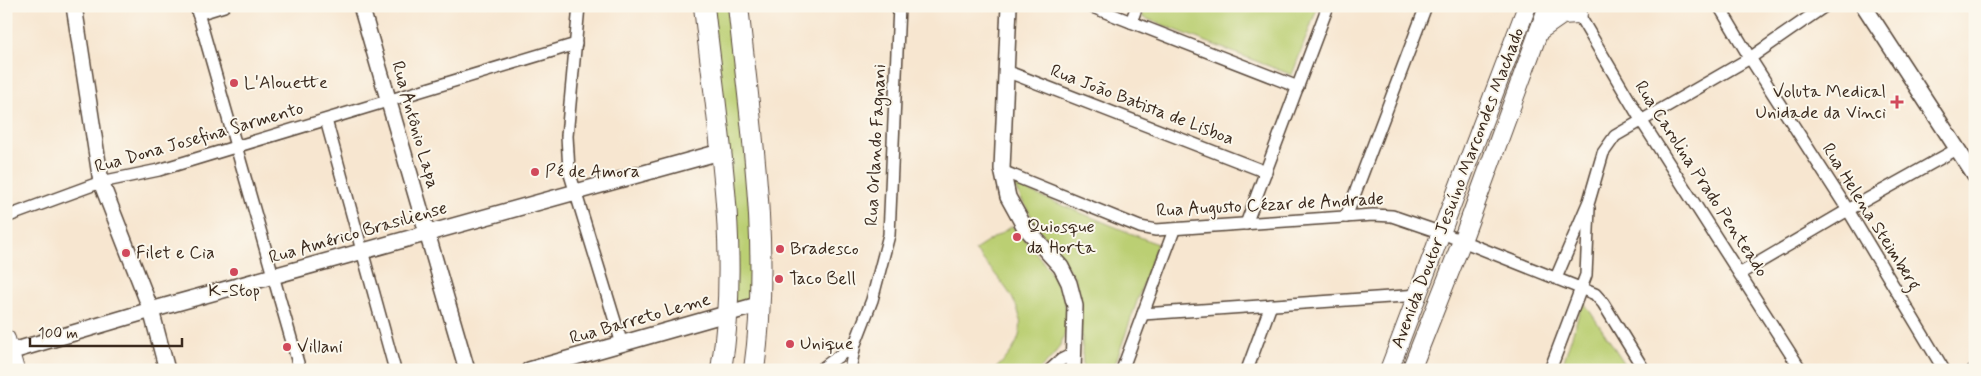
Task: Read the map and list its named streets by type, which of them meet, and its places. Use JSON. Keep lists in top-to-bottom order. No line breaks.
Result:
{"streets":{"main road":["Avenida Doutor Jesuíno Marcondes Machado"],"street":["Rua João Batista de Lisboa","Rua Antônio Lapa","Rua Dona Josefina Sarmento","Rua Orlando Fagnani","Rua Carolina Prado Penteado","Rua Augusto Cézar de Andrade","Rua Helena Steimberg","Rua Américo Brasiliense","Rua Barreto Leme"]},"crossings":[["Rua Antônio Lapa","Rua Dona Josefina Sarmento"],["Rua Antônio Lapa","Rua Américo Brasiliense"],["Avenida Doutor Jesuíno Marcondes Machado","Rua Augusto Cézar de Andrade"]],"places":{"other":["L'Alouette","Pé de Amora","Quiosque da Horta","Bradesco","Filet e Cia","K-Stop","Taco Bell","Unique","Villani"],"health":["Voluta Medical Unidade da Vinci"]},"scale_bar":"100 m"}
